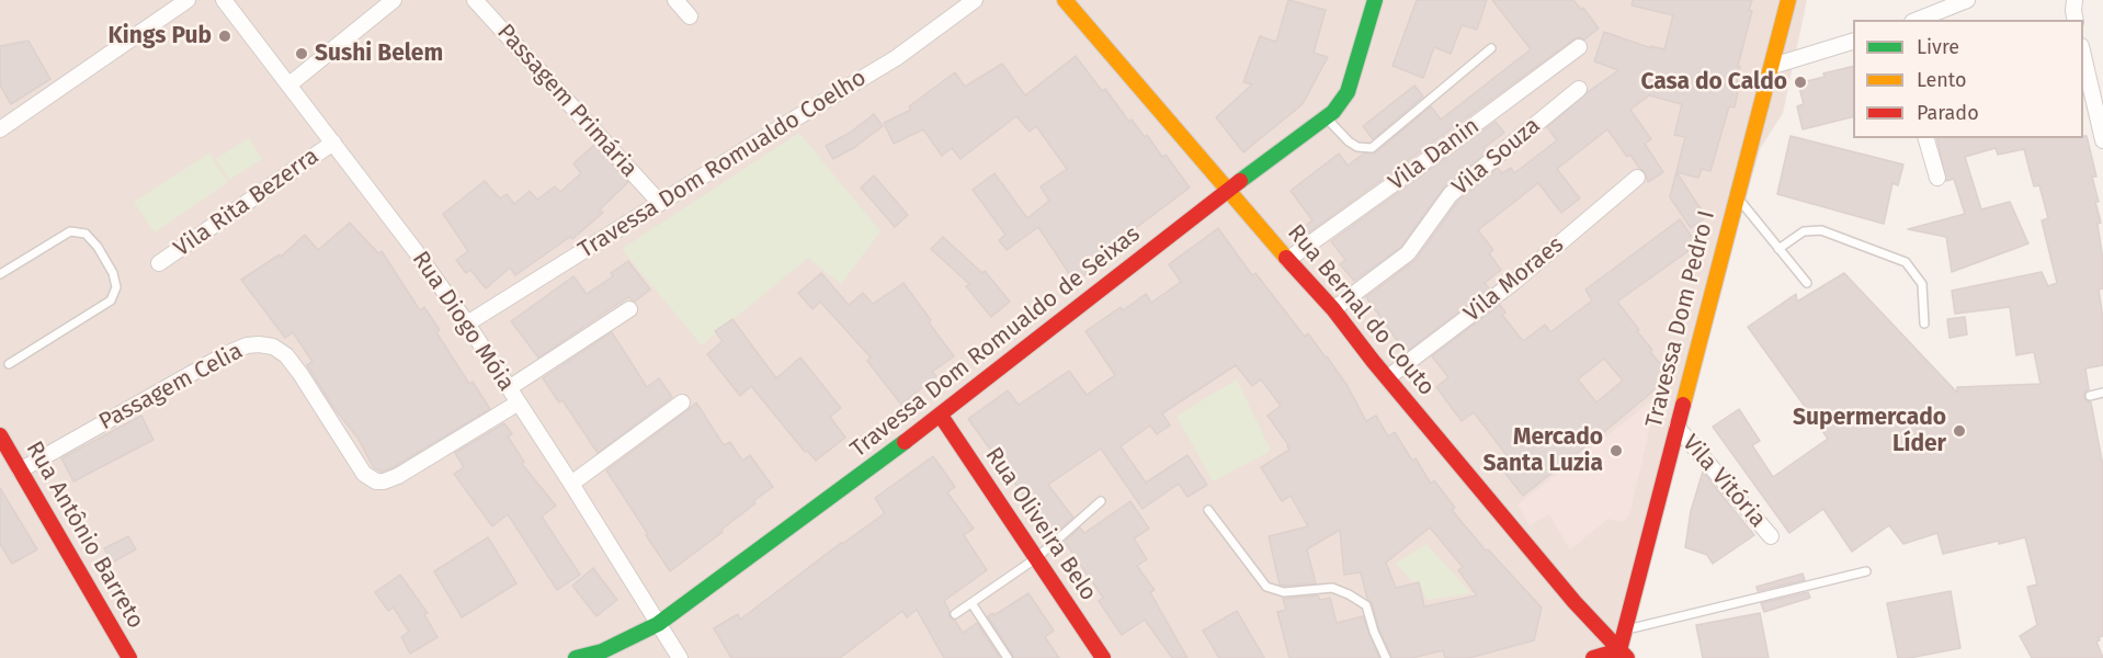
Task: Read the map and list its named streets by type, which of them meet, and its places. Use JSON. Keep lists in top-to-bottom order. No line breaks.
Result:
{"streets":{"street":["Passagem Primária","Vila Danin","Vila Souza","Travessa Dom Romualdo Coelho","Vila Rita Bezerra","Vila Moraes","Rua Bernal do Couto","Travessa Dom Pedro I","Rua Diogo Móia","Travessa Dom Romualdo de Seixas","Passagem Celia","Vila Vitória","Rua Oliveira Belo","Rua Antônio Barreto"]},"crossings":[["Passagem Primária","Travessa Dom Romualdo Coelho"],["Vila Danin","Rua Bernal do Couto"],["Vila Souza","Rua Bernal do Couto"],["Travessa Dom Romualdo Coelho","Rua Diogo Móia"],["Vila Rita Bezerra","Rua Diogo Móia"],["Vila Moraes","Rua Bernal do Couto"],["Rua Bernal do Couto","Travessa Dom Pedro I"],["Rua Bernal do Couto","Travessa Dom Romualdo de Seixas"],["Travessa Dom Pedro I","Vila Vitória"],["Rua Diogo Móia","Travessa Dom Romualdo de Seixas"],["Rua Diogo Móia","Passagem Celia"],["Travessa Dom Romualdo de Seixas","Rua Oliveira Belo"],["Passagem Celia","Rua Antônio Barreto"]],"places":["Kings Pub","Sushi Belem","Casa do Caldo","Supermercado Líder","Mercado Santa Luzia"],"legend":["Livre","Lento","Parado"]}
